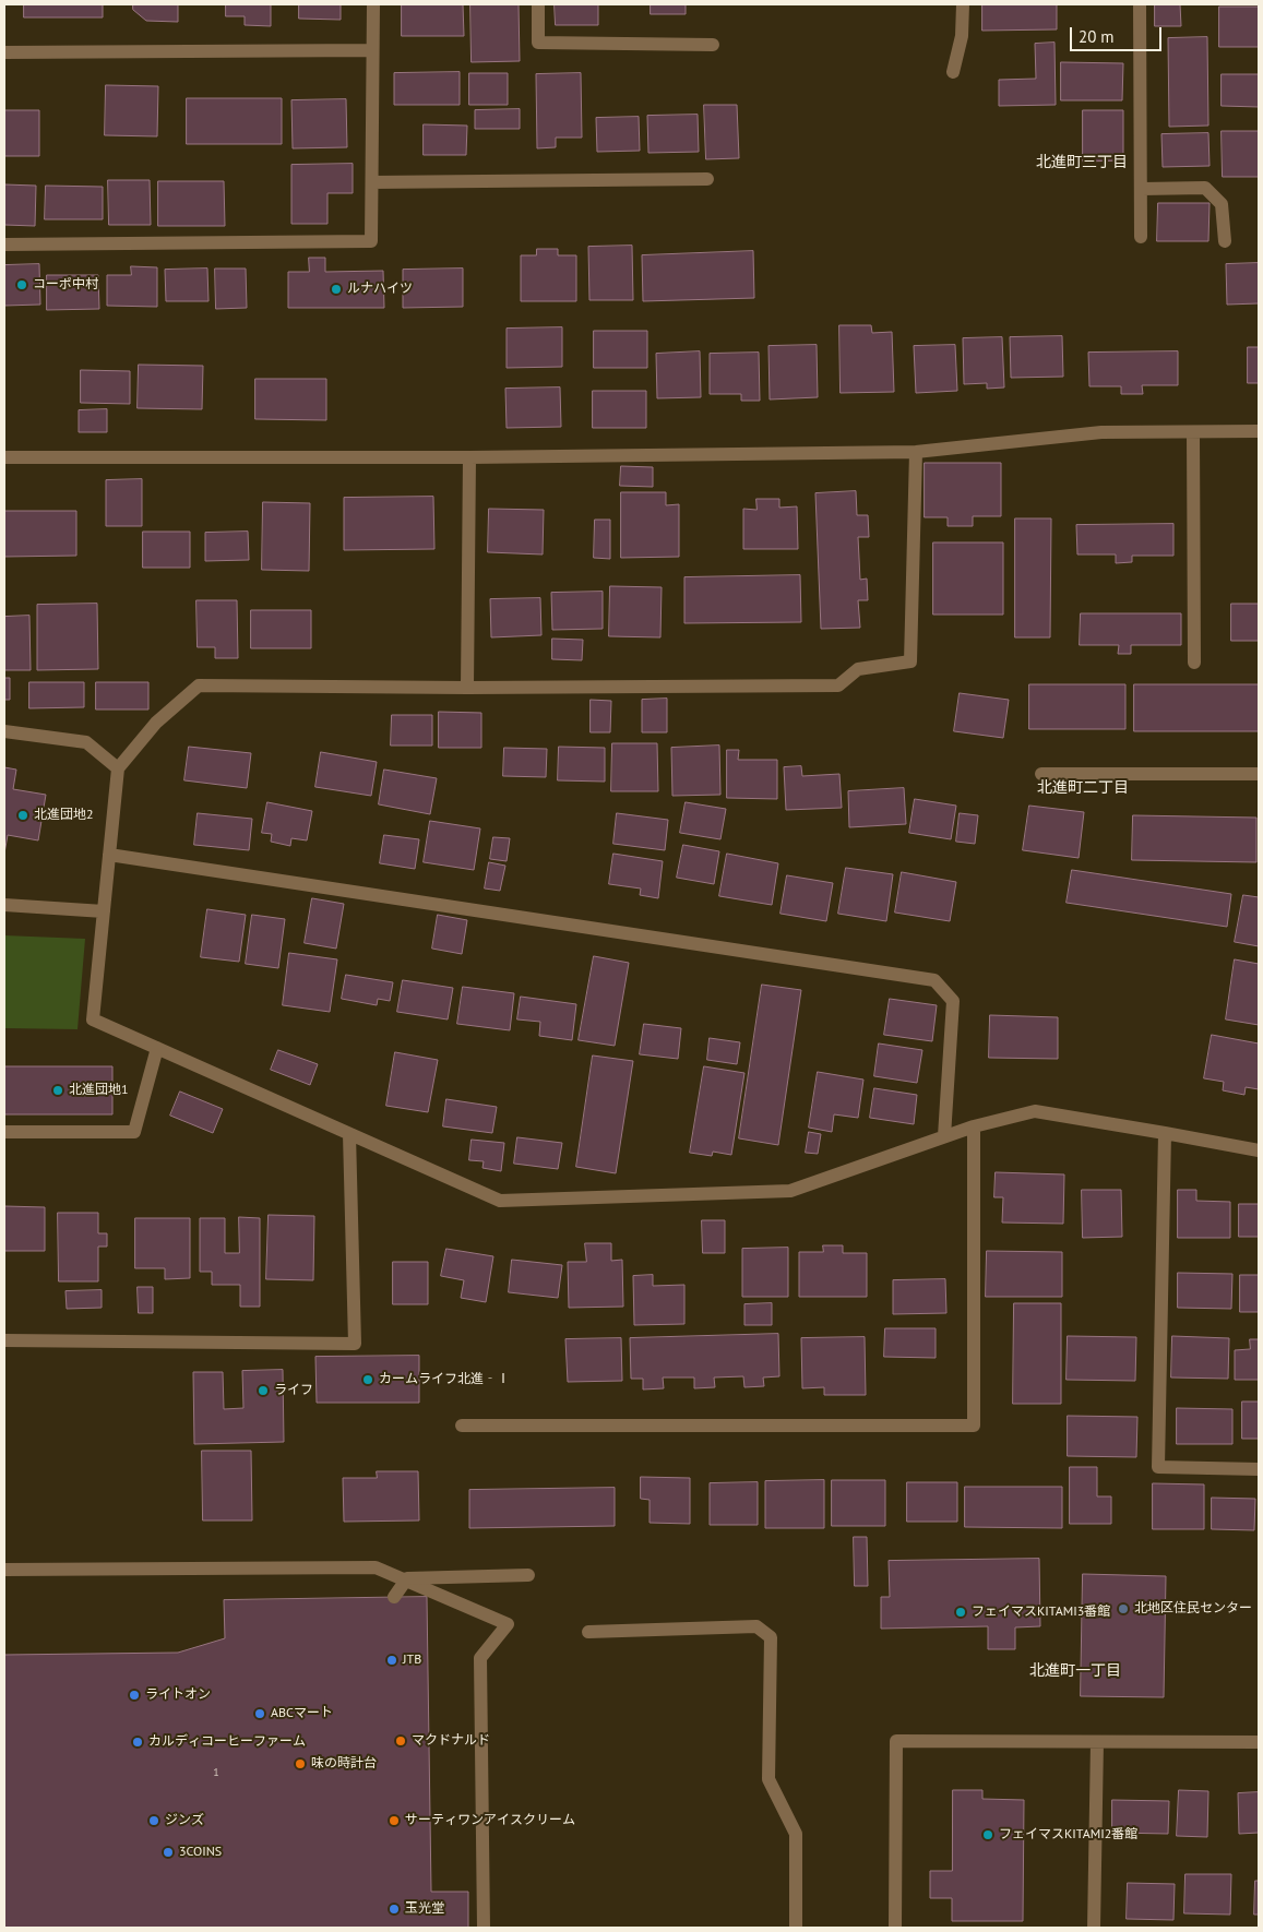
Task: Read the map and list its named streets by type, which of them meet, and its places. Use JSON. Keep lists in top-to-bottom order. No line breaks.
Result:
{"districts":["北進町三丁目","北進町二丁目","北進町一丁目"],"places":["コーポ中村","ルナハイツ","北進団地2","北進団地1","カームライフ北進‐Ⅰ","ライフ","北地区住民センター","フェイマスKITAMI3番館","JTB","ライトオン","ABCマート","マクドナルド","カルディコーヒーファーム","味の時計台","ジンズ","サーティワンアイスクリーム","フェイマスKITAMI2番館","3COINS","玉光堂"],"house_numbers":["1"],"scale_bar":"20 m"}
